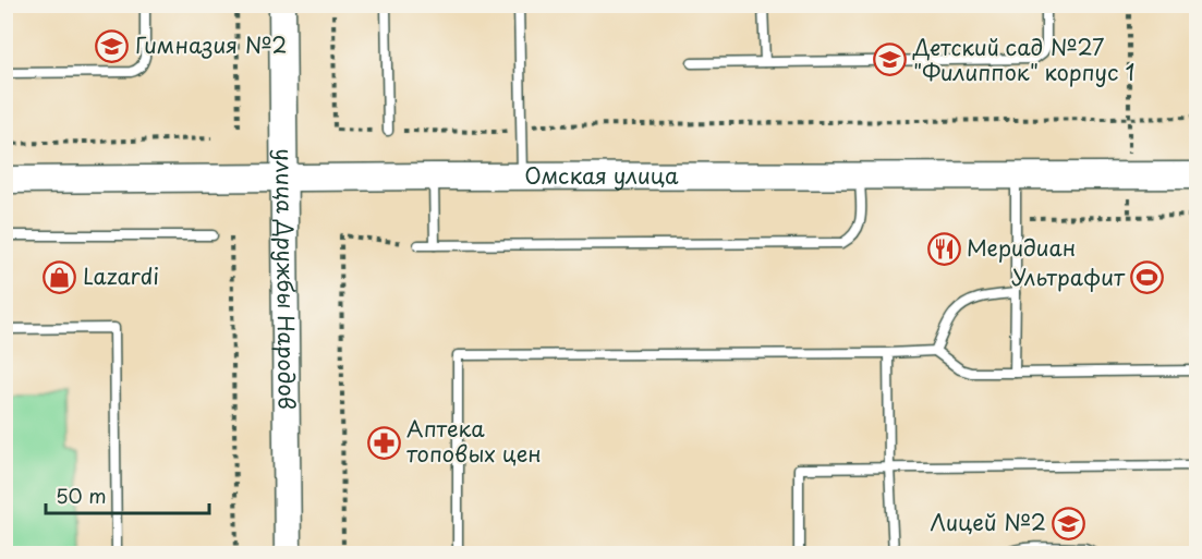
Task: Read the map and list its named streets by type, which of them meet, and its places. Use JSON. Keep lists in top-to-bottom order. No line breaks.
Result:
{"streets":{"main road":["Омская улица","улица Дружбы Народов"]},"crossings":[["Омская улица","улица Дружбы Народов"]],"places":{"school or university":["Гимназия №2","Детский сад №27 \"Филиппок\" корпус 1","Лицей №2"],"restaurant":["Меридиан"],"shop":["Lazardi"],"sports":["Ультрафит"],"pharmacy":["Аптека топовых цен"]},"scale_bar":"50 m"}
